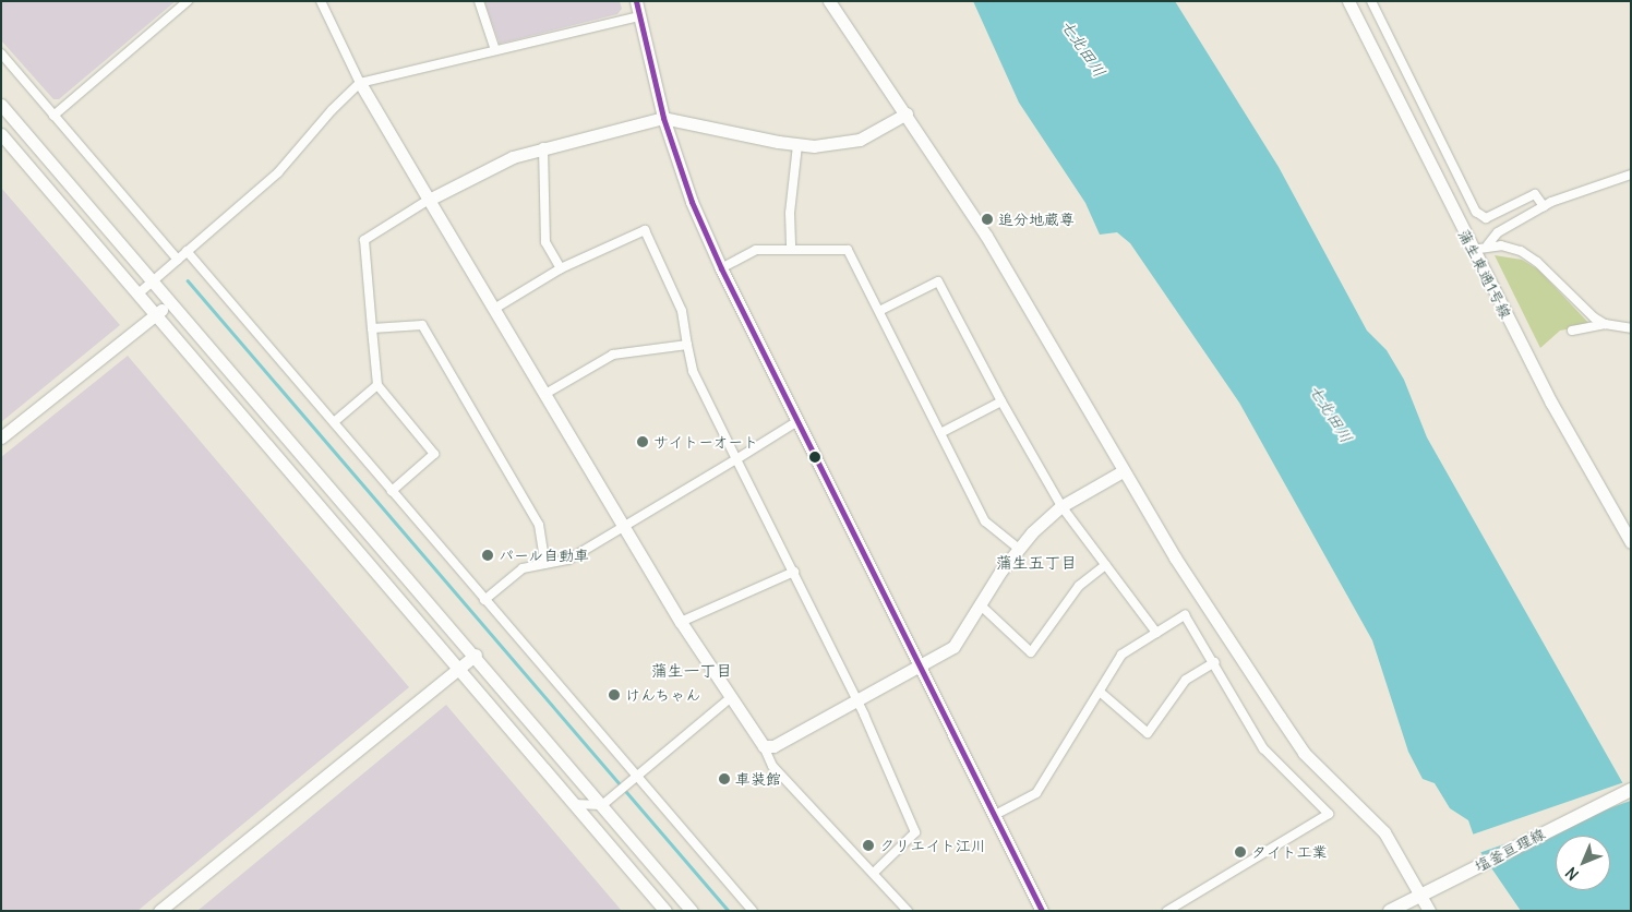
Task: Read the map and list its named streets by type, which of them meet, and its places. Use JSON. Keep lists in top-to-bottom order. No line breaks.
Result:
{"streets":{"main road":["塩釜亘理線"],"street":["蒲生東通1号線"]},"districts":["蒲生五丁目","蒲生一丁目"],"water":["七北田川"],"places":["追分地蔵尊","サイトーオート","パール自動車","けんちゃん","車装館","クリエイト江川","タイト工業"],"north":"bottom left"}
